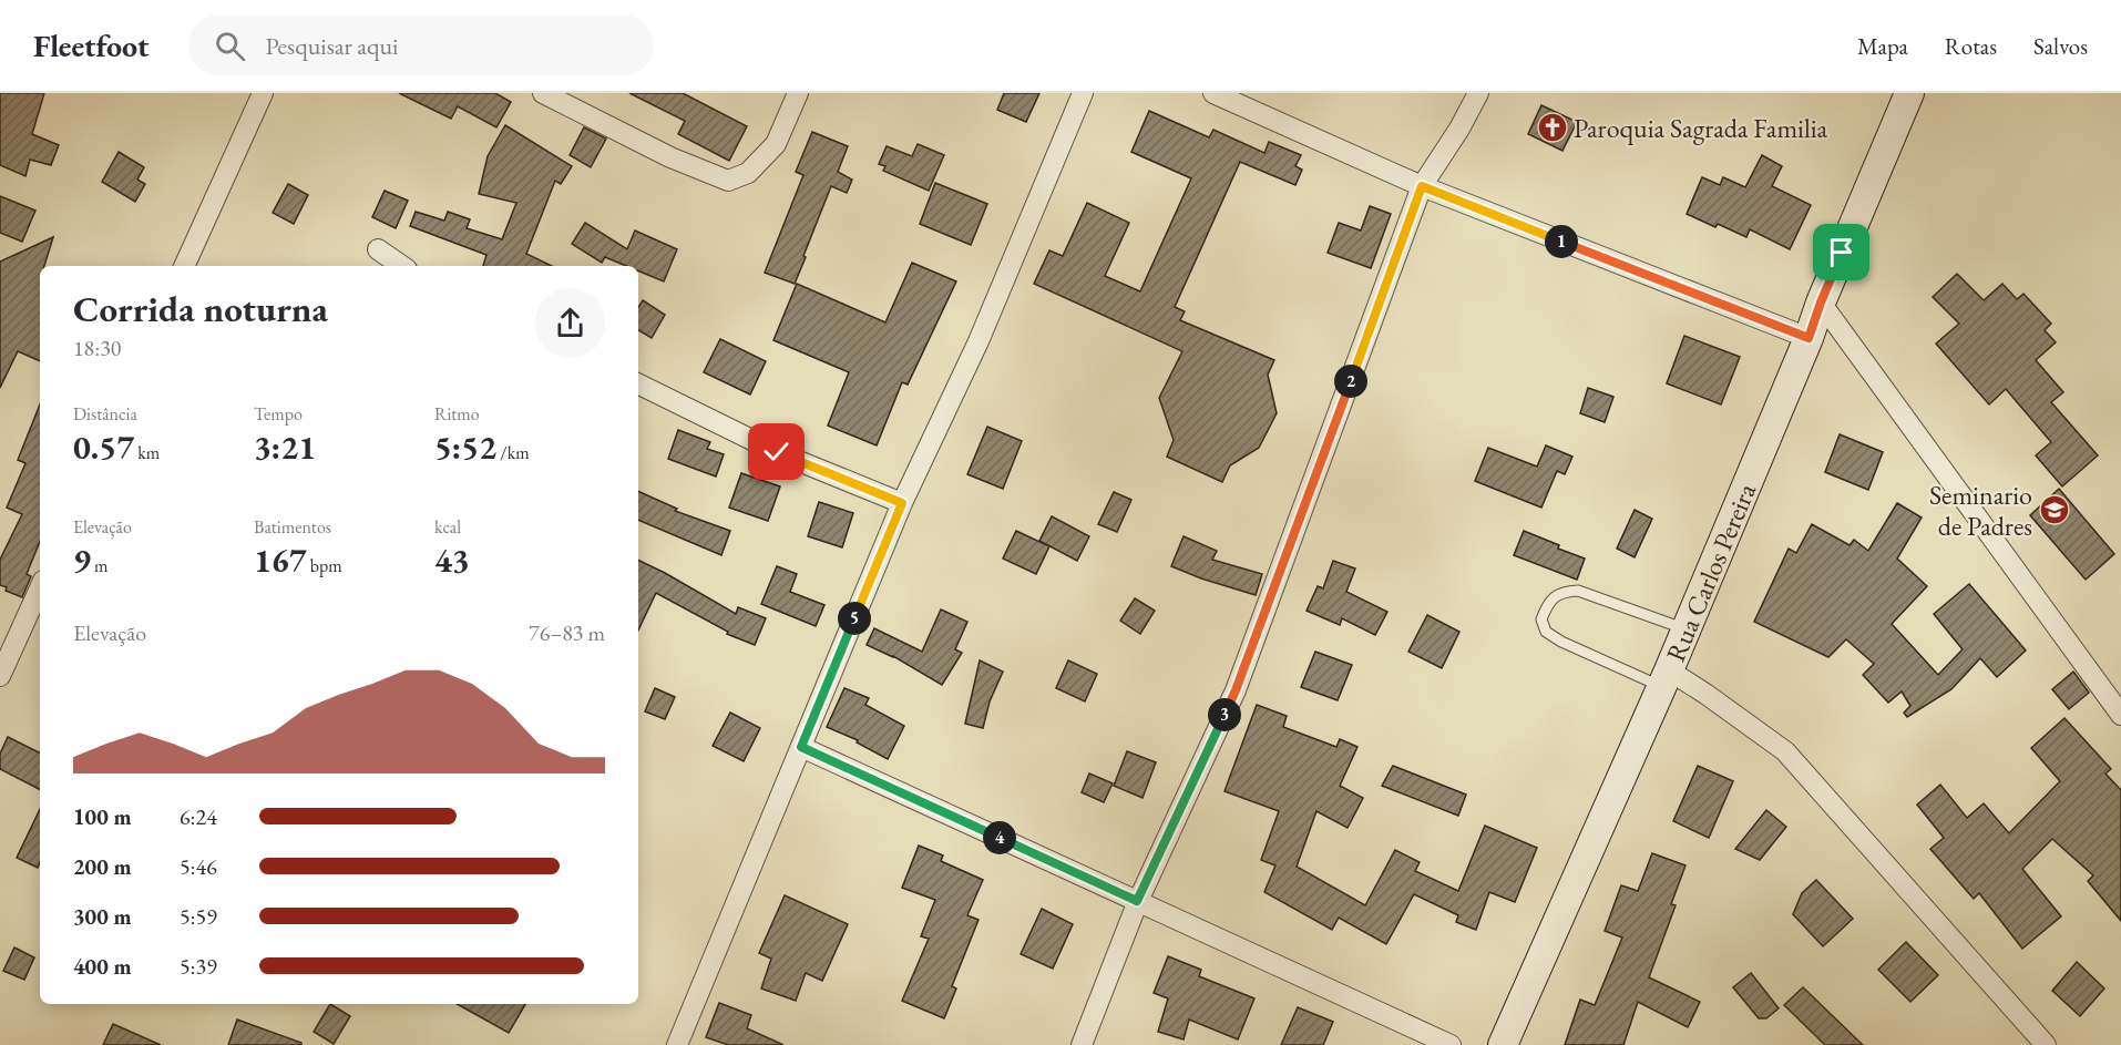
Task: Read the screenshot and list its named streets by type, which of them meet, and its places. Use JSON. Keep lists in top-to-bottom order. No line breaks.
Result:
{"streets":{"main road":["Rua Carlos Pereira"]},"places":{"church":["Paroquia Sagrada Familia"],"school or university":["Seminario de Padres"]},"page":{"header":"Fleetfoot","search":"Pesquisar aqui","nav":["Mapa","Rotas","Salvos"],"pins":["1","2","5","3","4"],"heading":["Corrida noturna","18:30"],"stats":[["Distância","0.57 km"],["Tempo","3:21"],["Ritmo","5:52 /km"],["Elevação","9 m"],["Batimentos","167 bpm"],["kcal","43"]],"chart":["Elevação","76–83 m"],"list":[{"name":"100 m","note":"6:24"},{"name":"200 m","note":"5:46"},{"name":"300 m","note":"5:59"},{"name":"400 m","note":"5:39"}]}}
